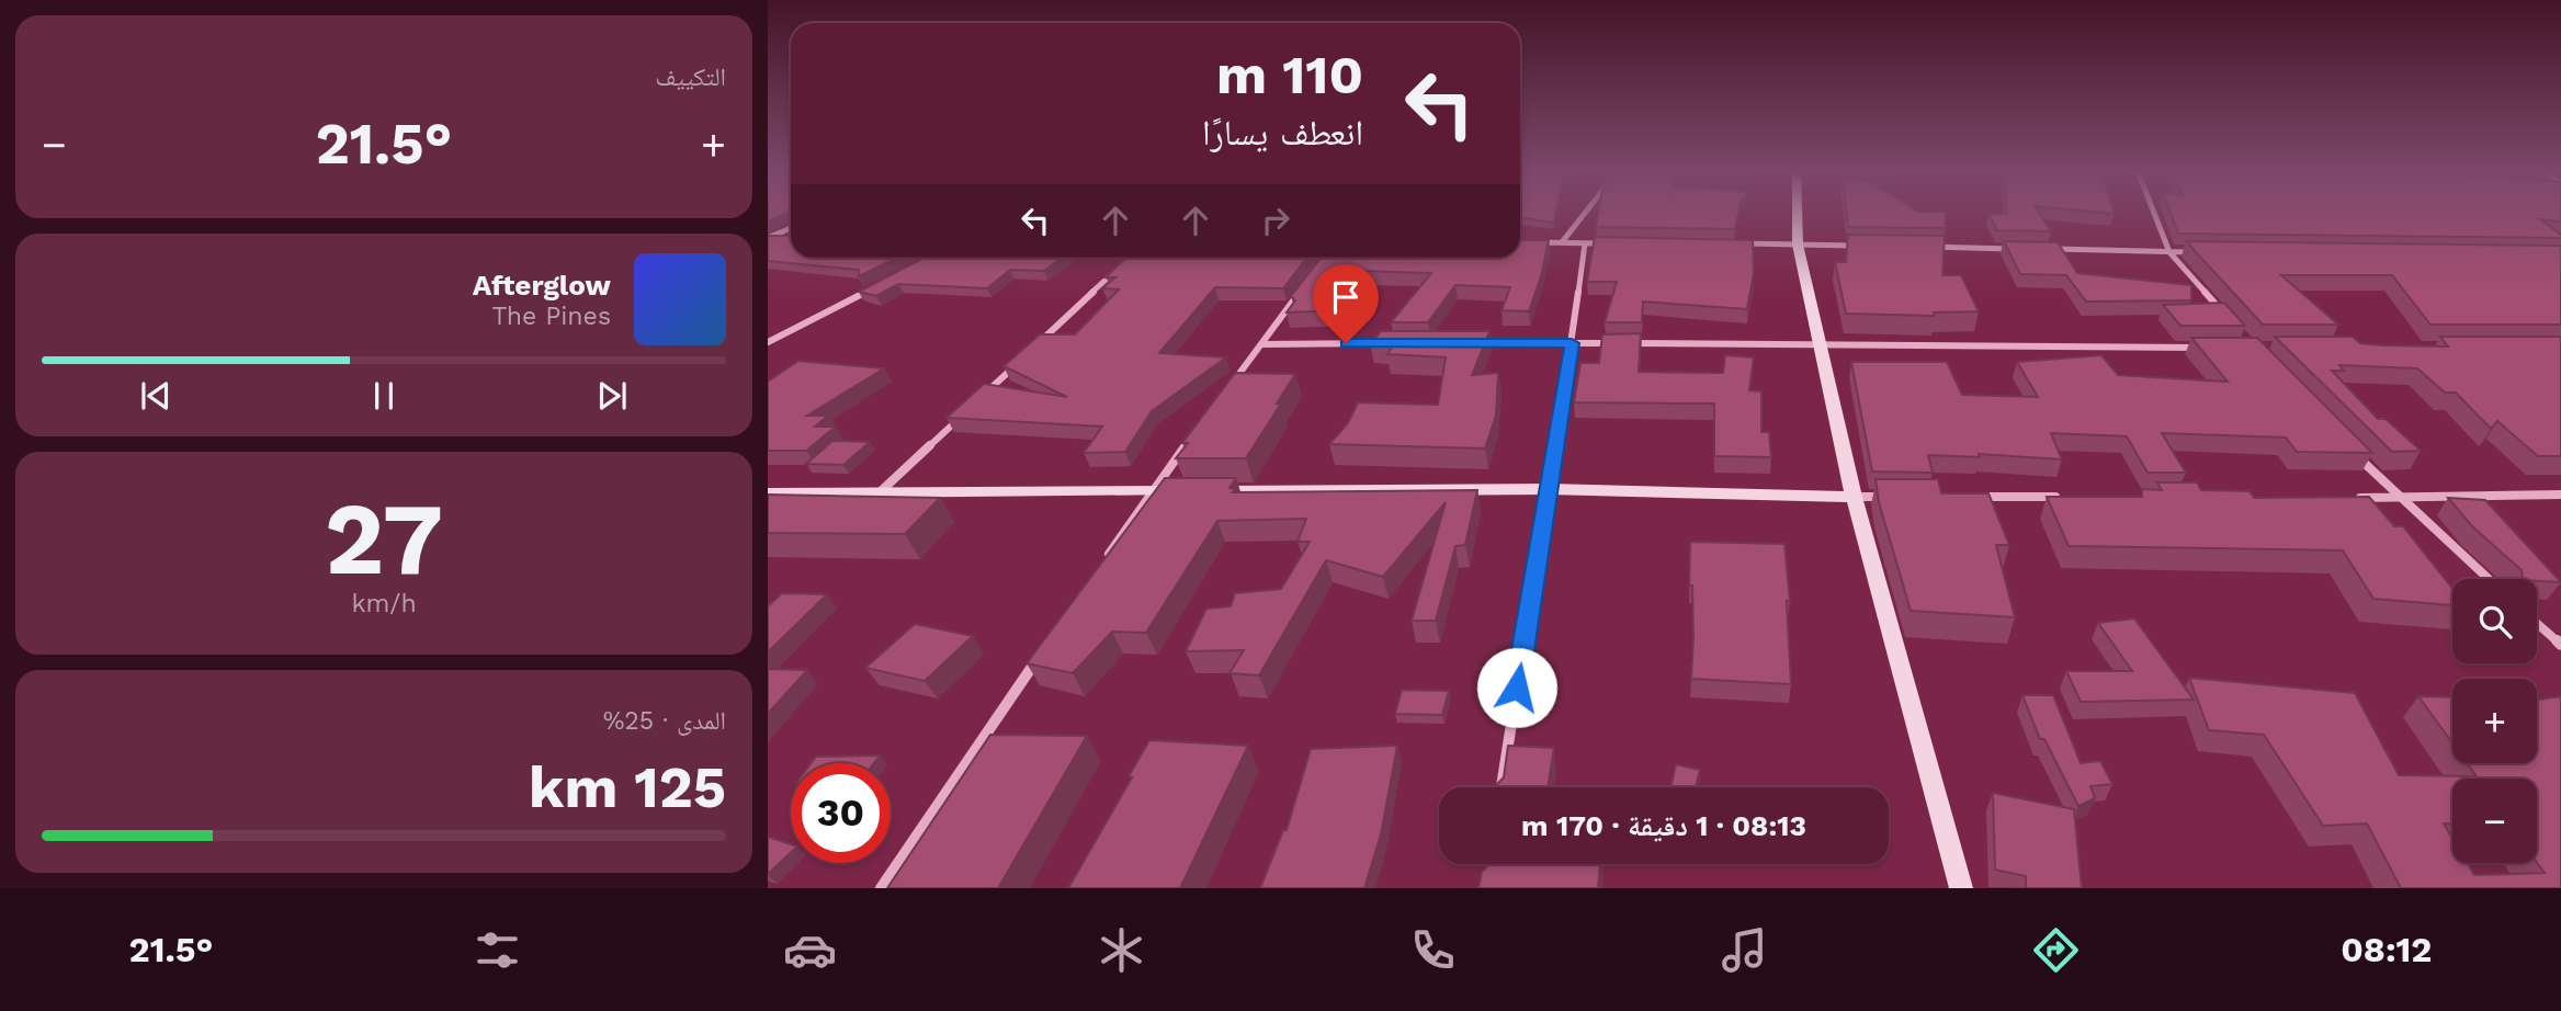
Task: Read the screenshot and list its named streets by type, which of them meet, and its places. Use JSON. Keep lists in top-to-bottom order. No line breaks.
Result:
{"page":{"tile":["التكييف",["27","km/h"],["المدى · 25%","125 km"]],"turn":["110 m","انعطف يسارًا"],"heat":["−","21.5°","+"],"song":["Afterglow","The Pines"],"map_buttons":["+","−"],"limit":"30","trip":"08:13 · 1 دقيقة · 170 m","tabs":["08:12","21.5°"]}}
